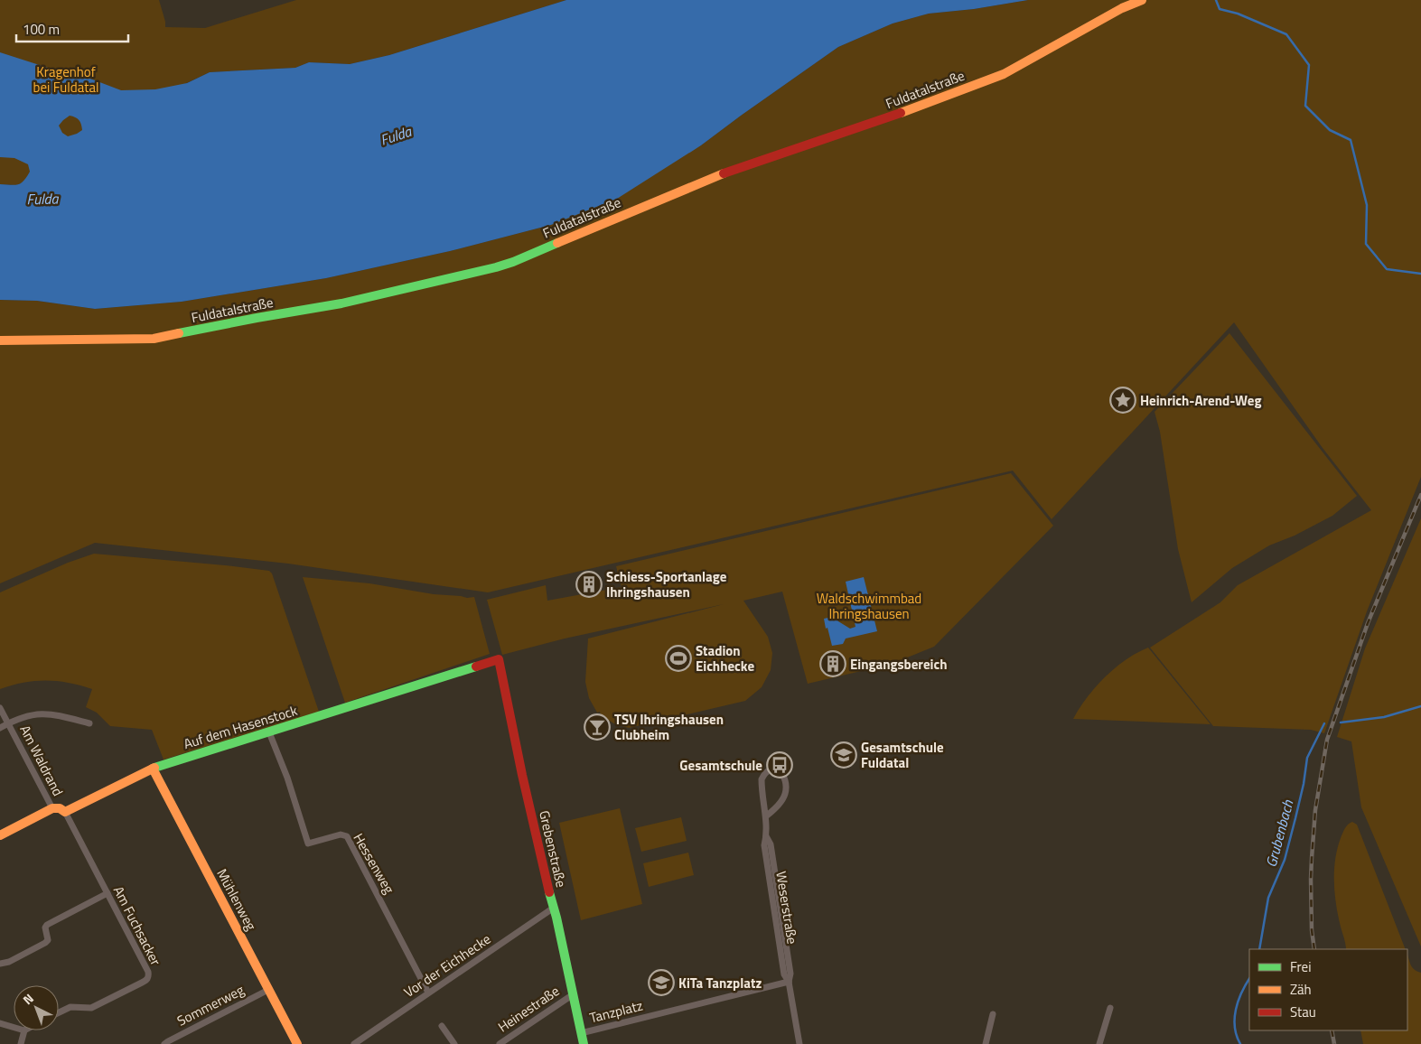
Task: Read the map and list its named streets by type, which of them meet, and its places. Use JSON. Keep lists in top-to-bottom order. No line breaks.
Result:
{"streets":{"street":["Fuldatalstraße","Auf dem Hasenstock","Am Waldrand","Grebenstraße","Hessenweg","Mühlenweg","Weserstraße","Am Fuchsacker","Vor der Eichhecke","Sommerweg","Heinestraße","Tanzplatz"]},"crossings":[["Auf dem Hasenstock","Grebenstraße"],["Auf dem Hasenstock","Hessenweg"],["Auf dem Hasenstock","Mühlenweg"],["Auf dem Hasenstock","Am Fuchsacker"],["Grebenstraße","Vor der Eichhecke"],["Grebenstraße","Heinestraße"],["Grebenstraße","Tanzplatz"],["Hessenweg","Vor der Eichhecke"],["Mühlenweg","Sommerweg"],["Weserstraße","Tanzplatz"]],"water":["Fulda","Grubenbach"],"parks":["Kragenhof bei Fuldatal","Waldschwimmbad Ihringshausen"],"places":{"place":["Heinrich-Arend-Weg"],"building":["Schiess-Sportanlage Ihringshausen","Eingangsbereich"],"sports":["Stadion Eichhecke"],"bar":["TSV Ihringshausen Clubheim"],"school or university":["Gesamtschule Fuldatal","KiTa Tanzplatz"],"bus stop":["Gesamtschule"]},"legend":["Frei","Zäh","Stau"],"scale_bar":"100 m","north":"top left"}
